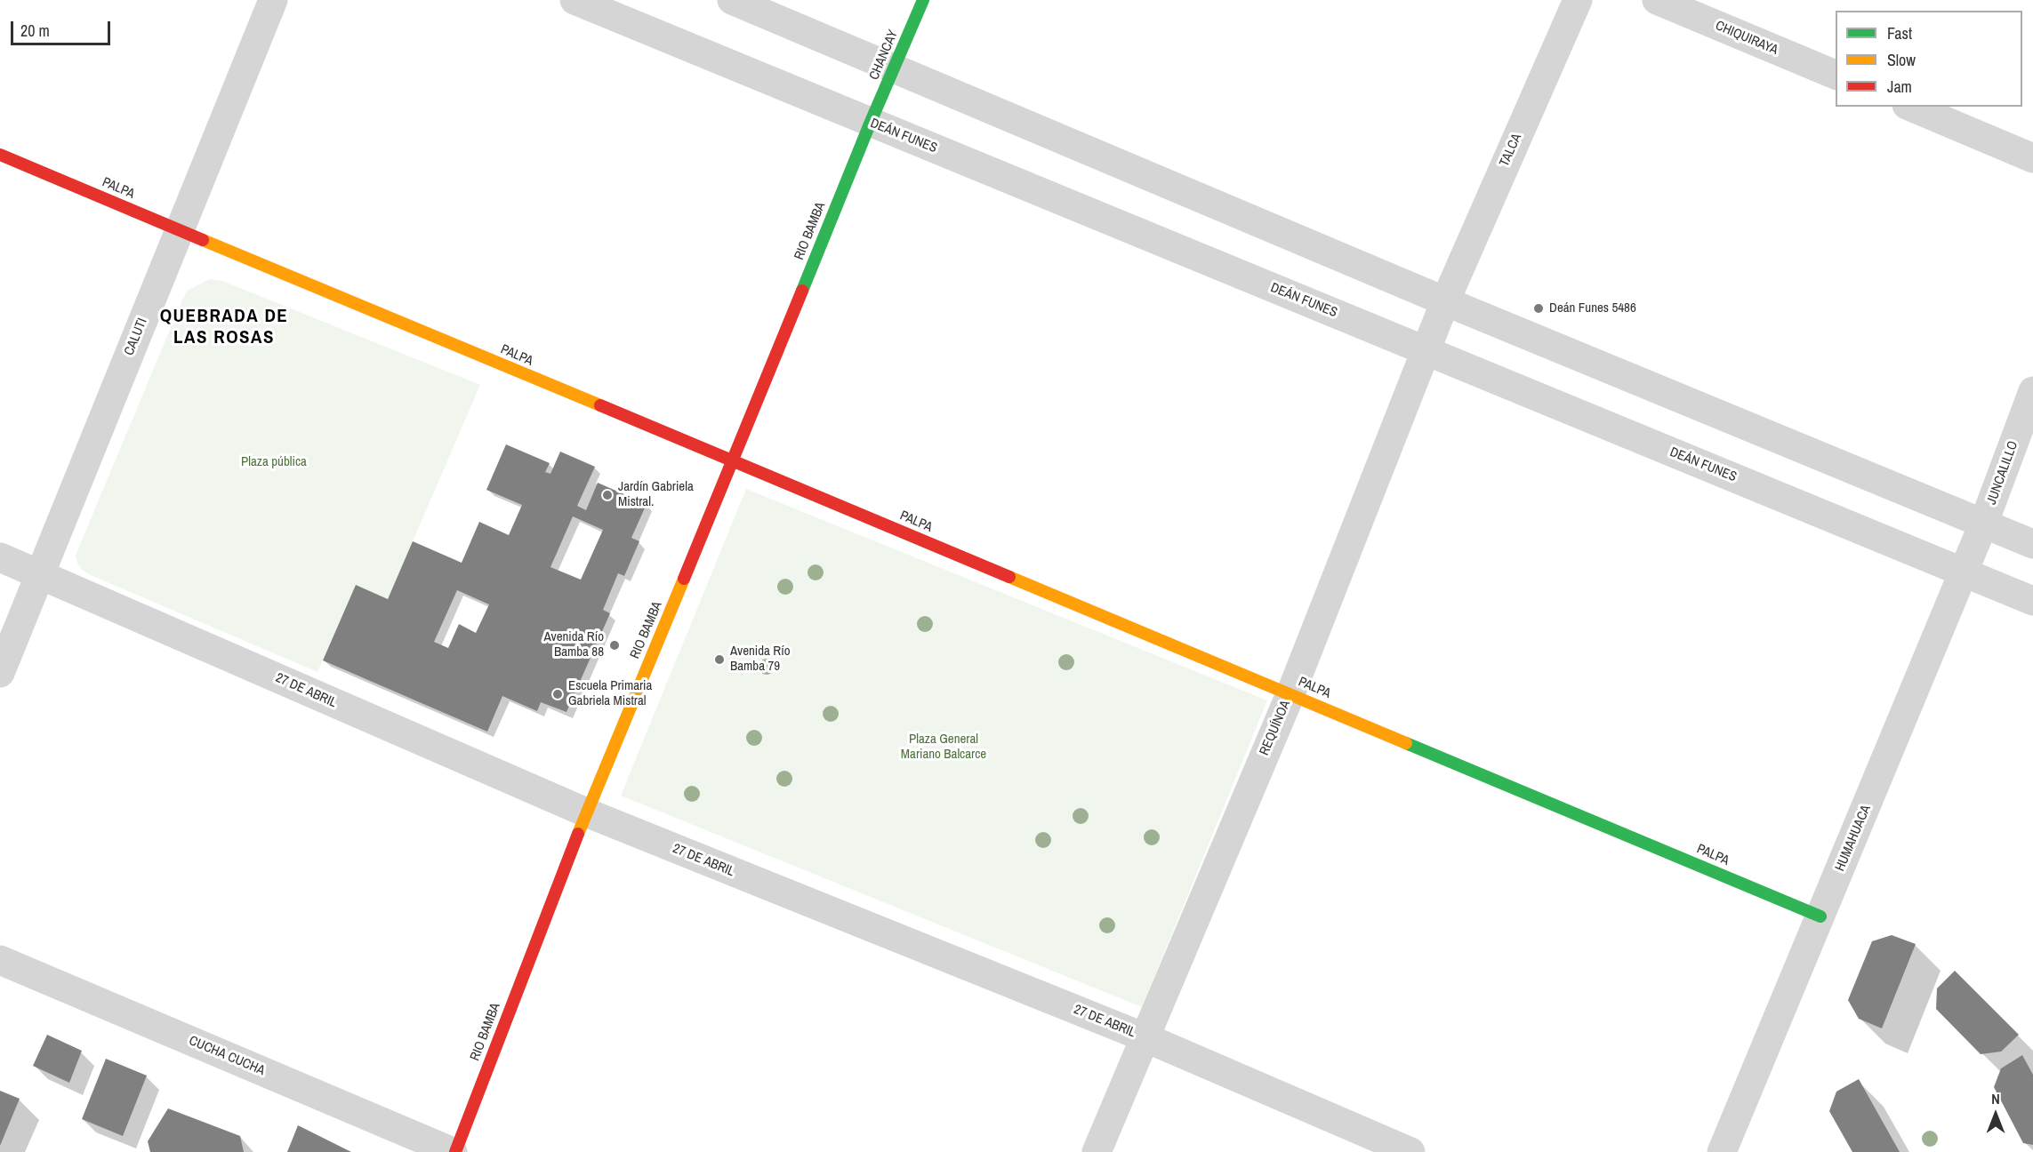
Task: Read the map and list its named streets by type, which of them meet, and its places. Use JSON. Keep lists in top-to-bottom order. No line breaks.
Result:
{"streets":{"street":["CHIQUIRAYA","CHANCAY","DEÁN FUNES","TALCA","PALPA","RIO BAMBA","CALUTI","JUNCALILLO","27 DE ABRIL","REQUÍNOA","HUMAHUACA","CUCHA CUCHA"]},"crossings":[["CHANCAY","DEÁN FUNES"],["CHANCAY","RIO BAMBA"],["DEÁN FUNES","RIO BAMBA"],["DEÁN FUNES","REQUÍNOA"],["DEÁN FUNES","HUMAHUACA"],["TALCA","REQUÍNOA"],["PALPA","RIO BAMBA"],["PALPA","CALUTI"],["PALPA","REQUÍNOA"],["PALPA","HUMAHUACA"],["RIO BAMBA","27 DE ABRIL"],["RIO BAMBA","CUCHA CUCHA"],["CALUTI","27 DE ABRIL"],["JUNCALILLO","HUMAHUACA"],["27 DE ABRIL","REQUÍNOA"]],"districts":["QUEBRADA DE LAS ROSAS"],"parks":["Plaza pública","Plaza General Mariano Balcarce"],"places":["Deán Funes 5486","Jardín Gabriela Mistral.","Avenida Río Bamba 88","Avenida Río Bamba 79","Escuela Primaria Gabriela Mistral"],"legend":["Fast","Slow","Jam"],"scale_bar":"20 m","north":"top"}
